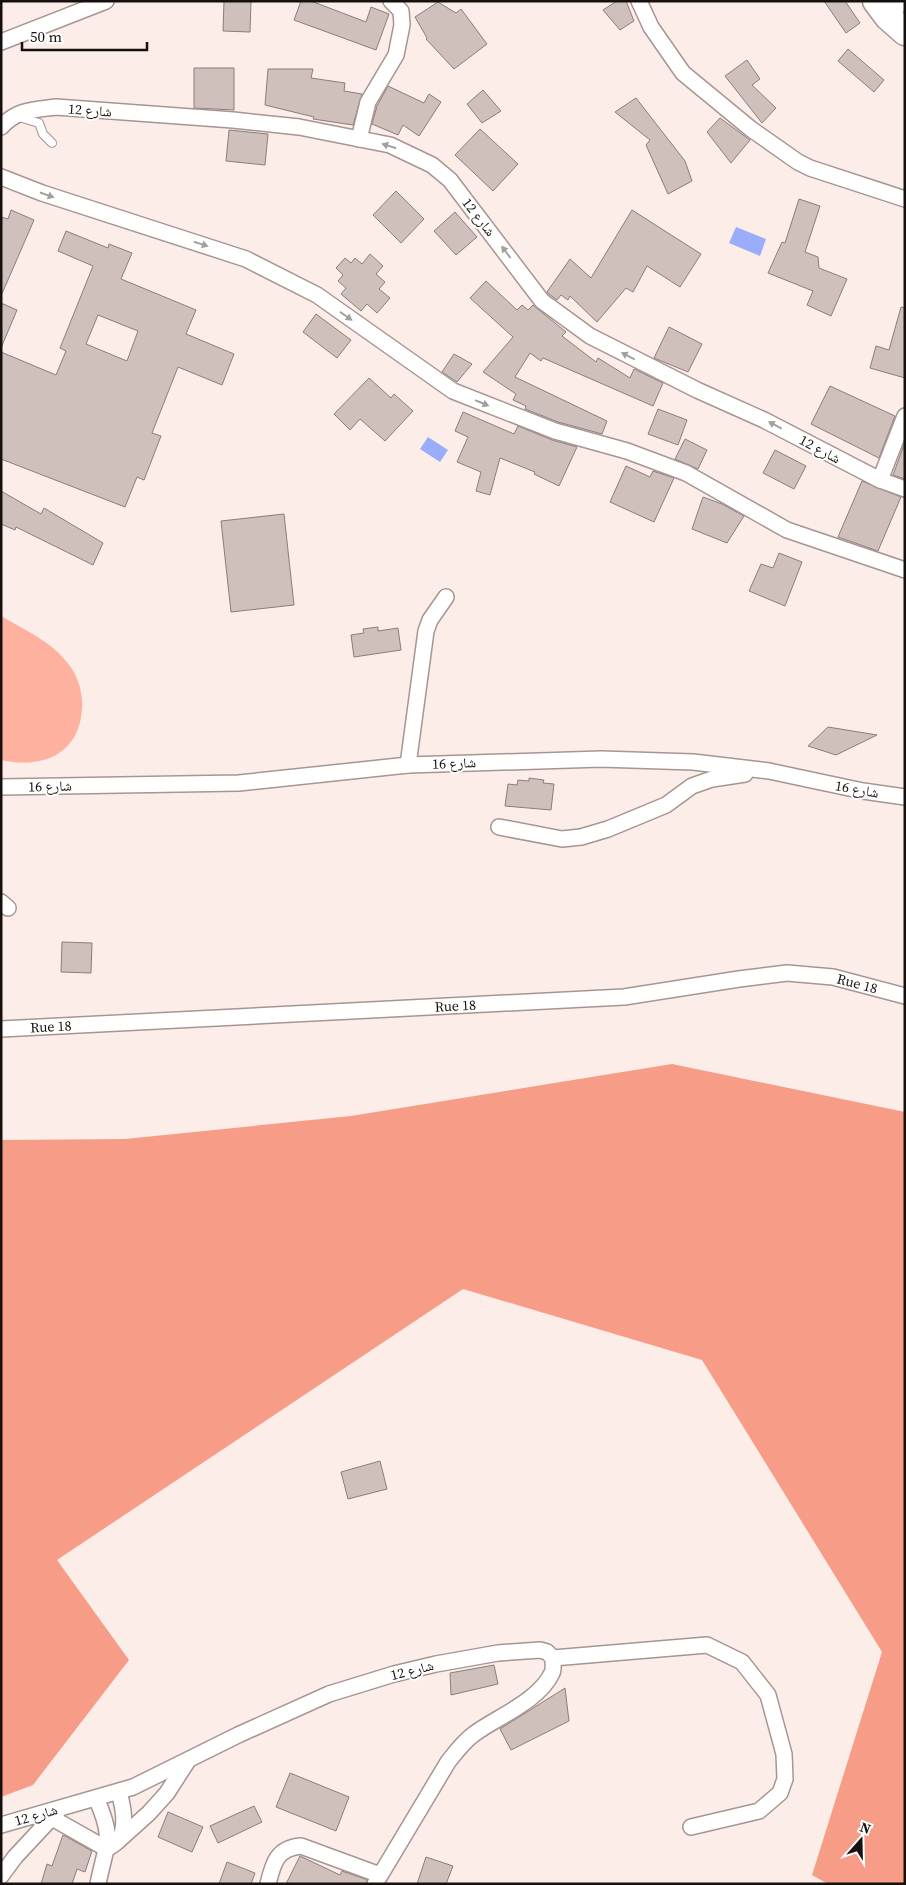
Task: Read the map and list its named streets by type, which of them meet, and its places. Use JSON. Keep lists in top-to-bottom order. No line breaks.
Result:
{"streets":{"street":["شارع 12","شارع 16","Rue 18"]},"scale_bar":"50 m","north":"top"}
